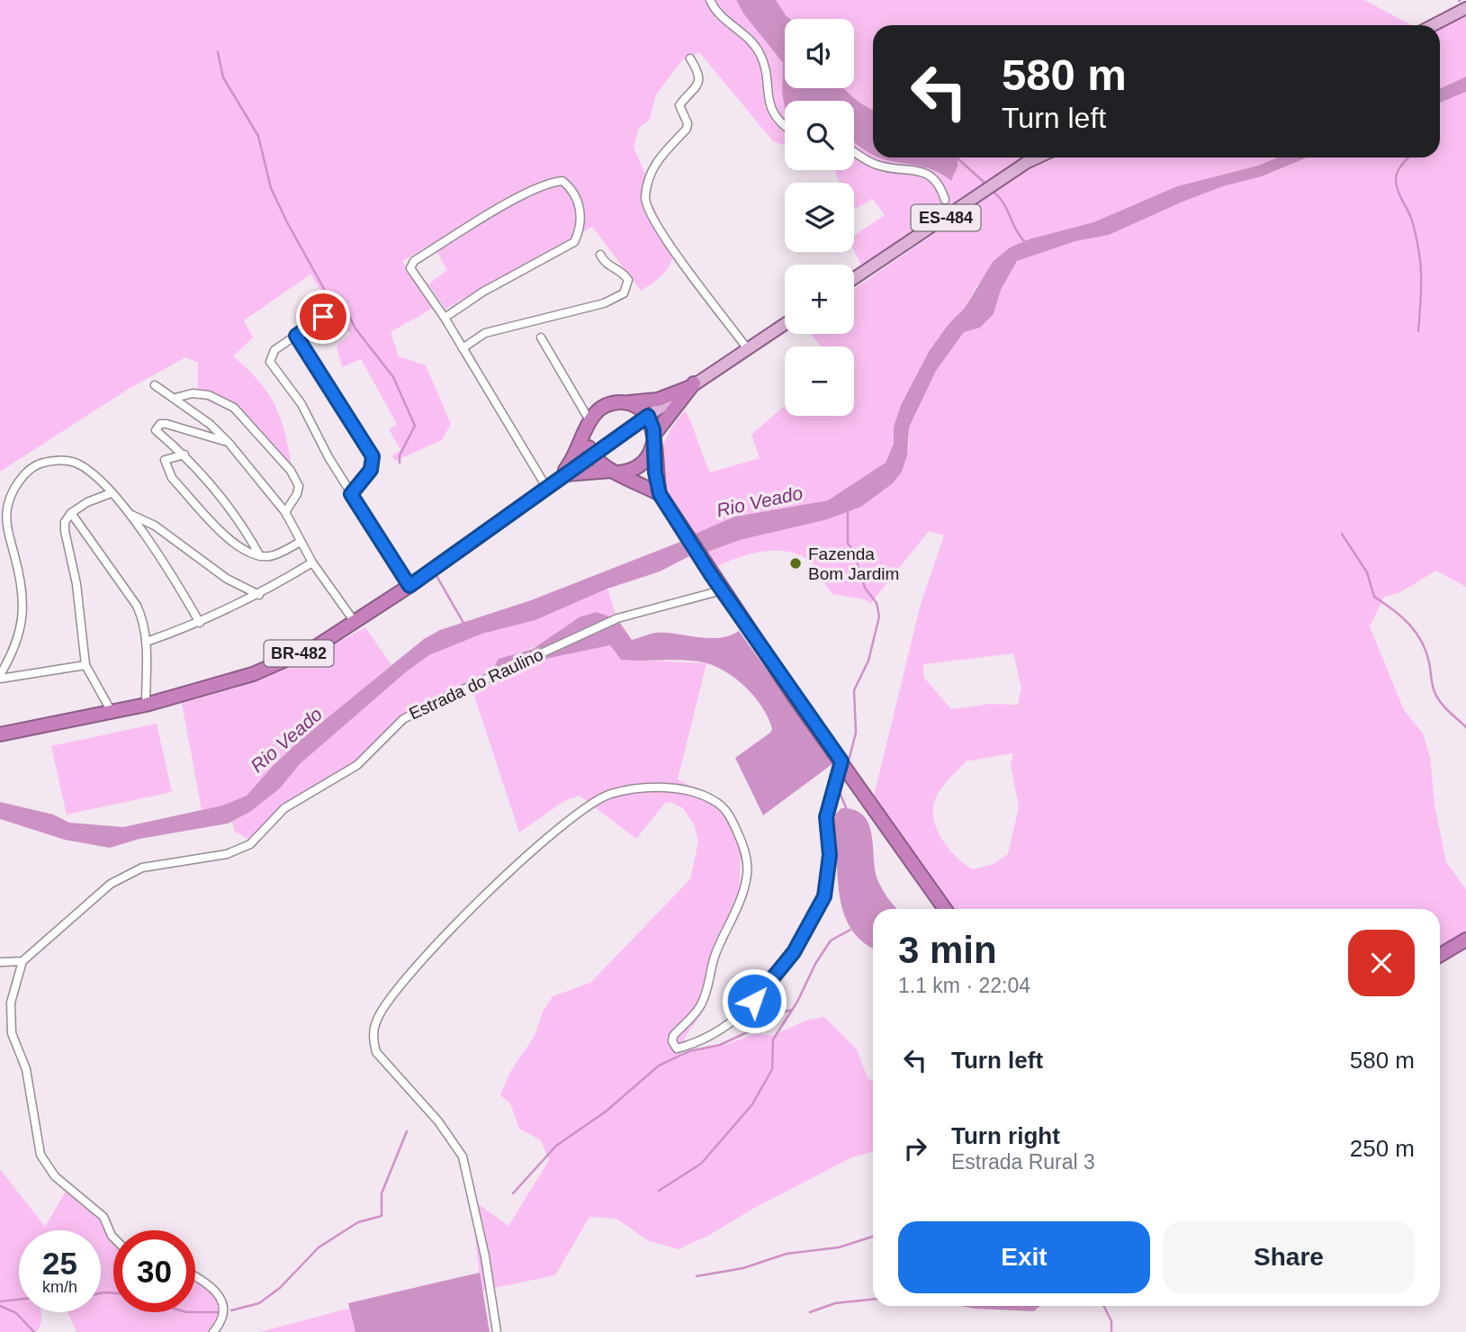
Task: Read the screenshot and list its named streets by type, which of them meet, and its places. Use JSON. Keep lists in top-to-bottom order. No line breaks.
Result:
{"streets":{"highway":["BR-482"],"main road":["ES-484"],"street":["Estrada do Raulino"]},"water":["Rio Veado"],"places":["Fazenda Bom Jardim"],"page":{"map_buttons":["+","−"],"turn":["580 m","Turn left"],"heading":["3 min","1.1 km · 22:04"],"list":[{"name":"Turn left","value":"580 m"},{"name":"Turn right","note":"Estrada Rural 3","value":"250 m"}],"buttons":["Exit","Share"],"speed":"25 km/h","limit":"30"}}
